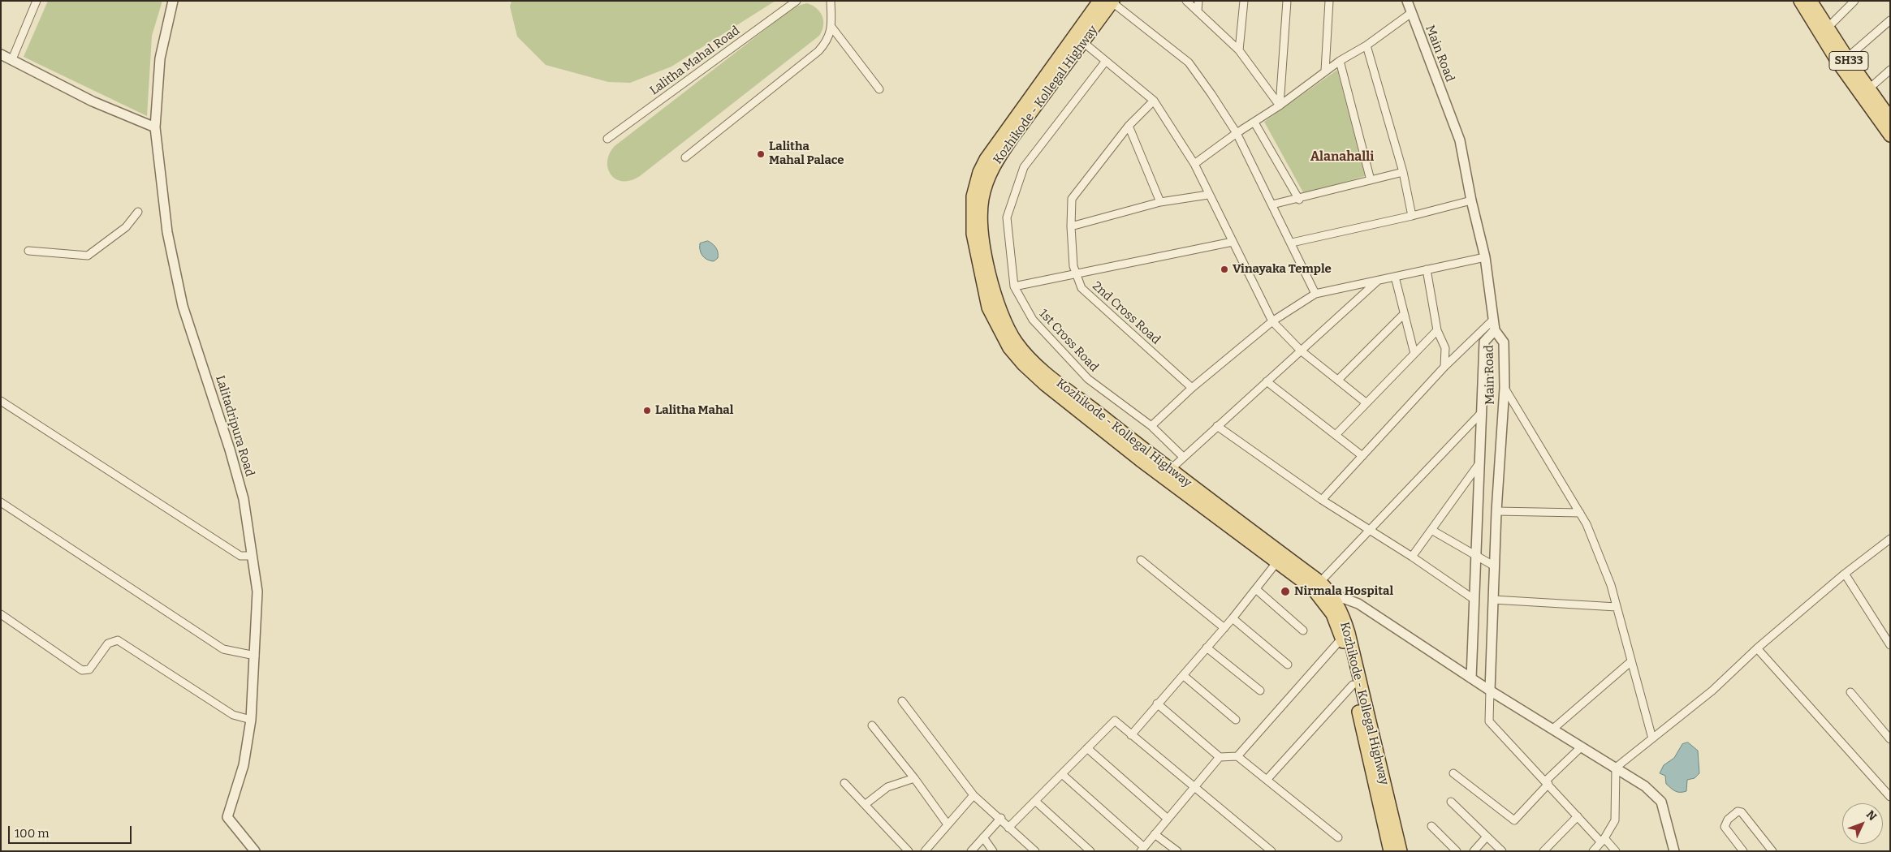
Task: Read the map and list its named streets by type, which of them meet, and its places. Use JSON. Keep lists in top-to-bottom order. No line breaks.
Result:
{"streets":{"main road":["SH33","Kozhikode - Kollegal Highway"],"street":["Main Road","Lalitha Mahal Road","2nd Cross Road","1st Cross Road","Lalitadripura Road"]},"districts":["Alanahalli"],"places":["Lalitha Mahal Palace","Vinayaka Temple","Lalitha Mahal","Nirmala Hospital"],"scale_bar":"100 m","north":"top right"}
